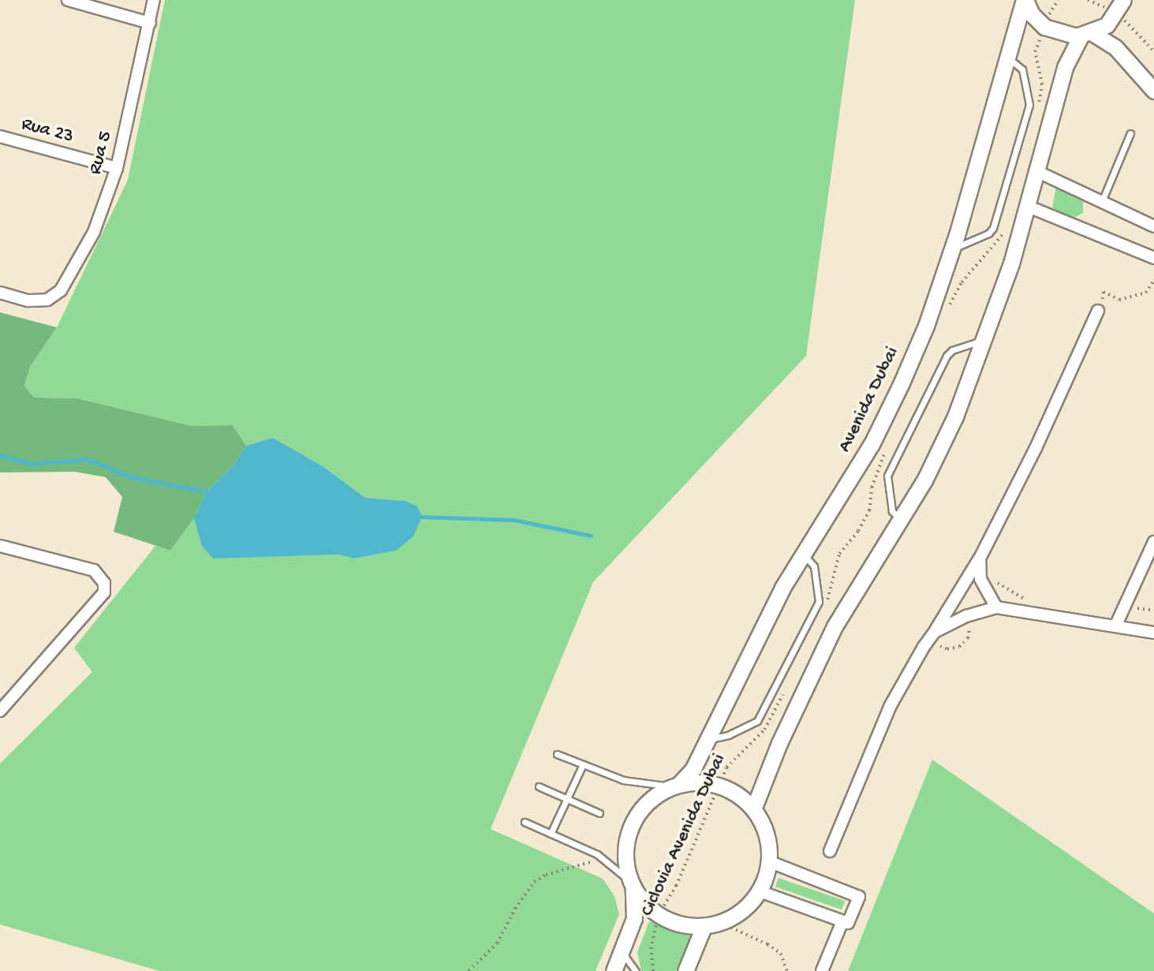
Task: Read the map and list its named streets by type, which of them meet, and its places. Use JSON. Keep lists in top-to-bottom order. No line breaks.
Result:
{"streets":{"street":["Rua 23","Rua 5","Avenida Dubai"],"path":["Ciclovia Avenida Dubai"]},"crossings":[["Rua 23","Rua 5"]]}
